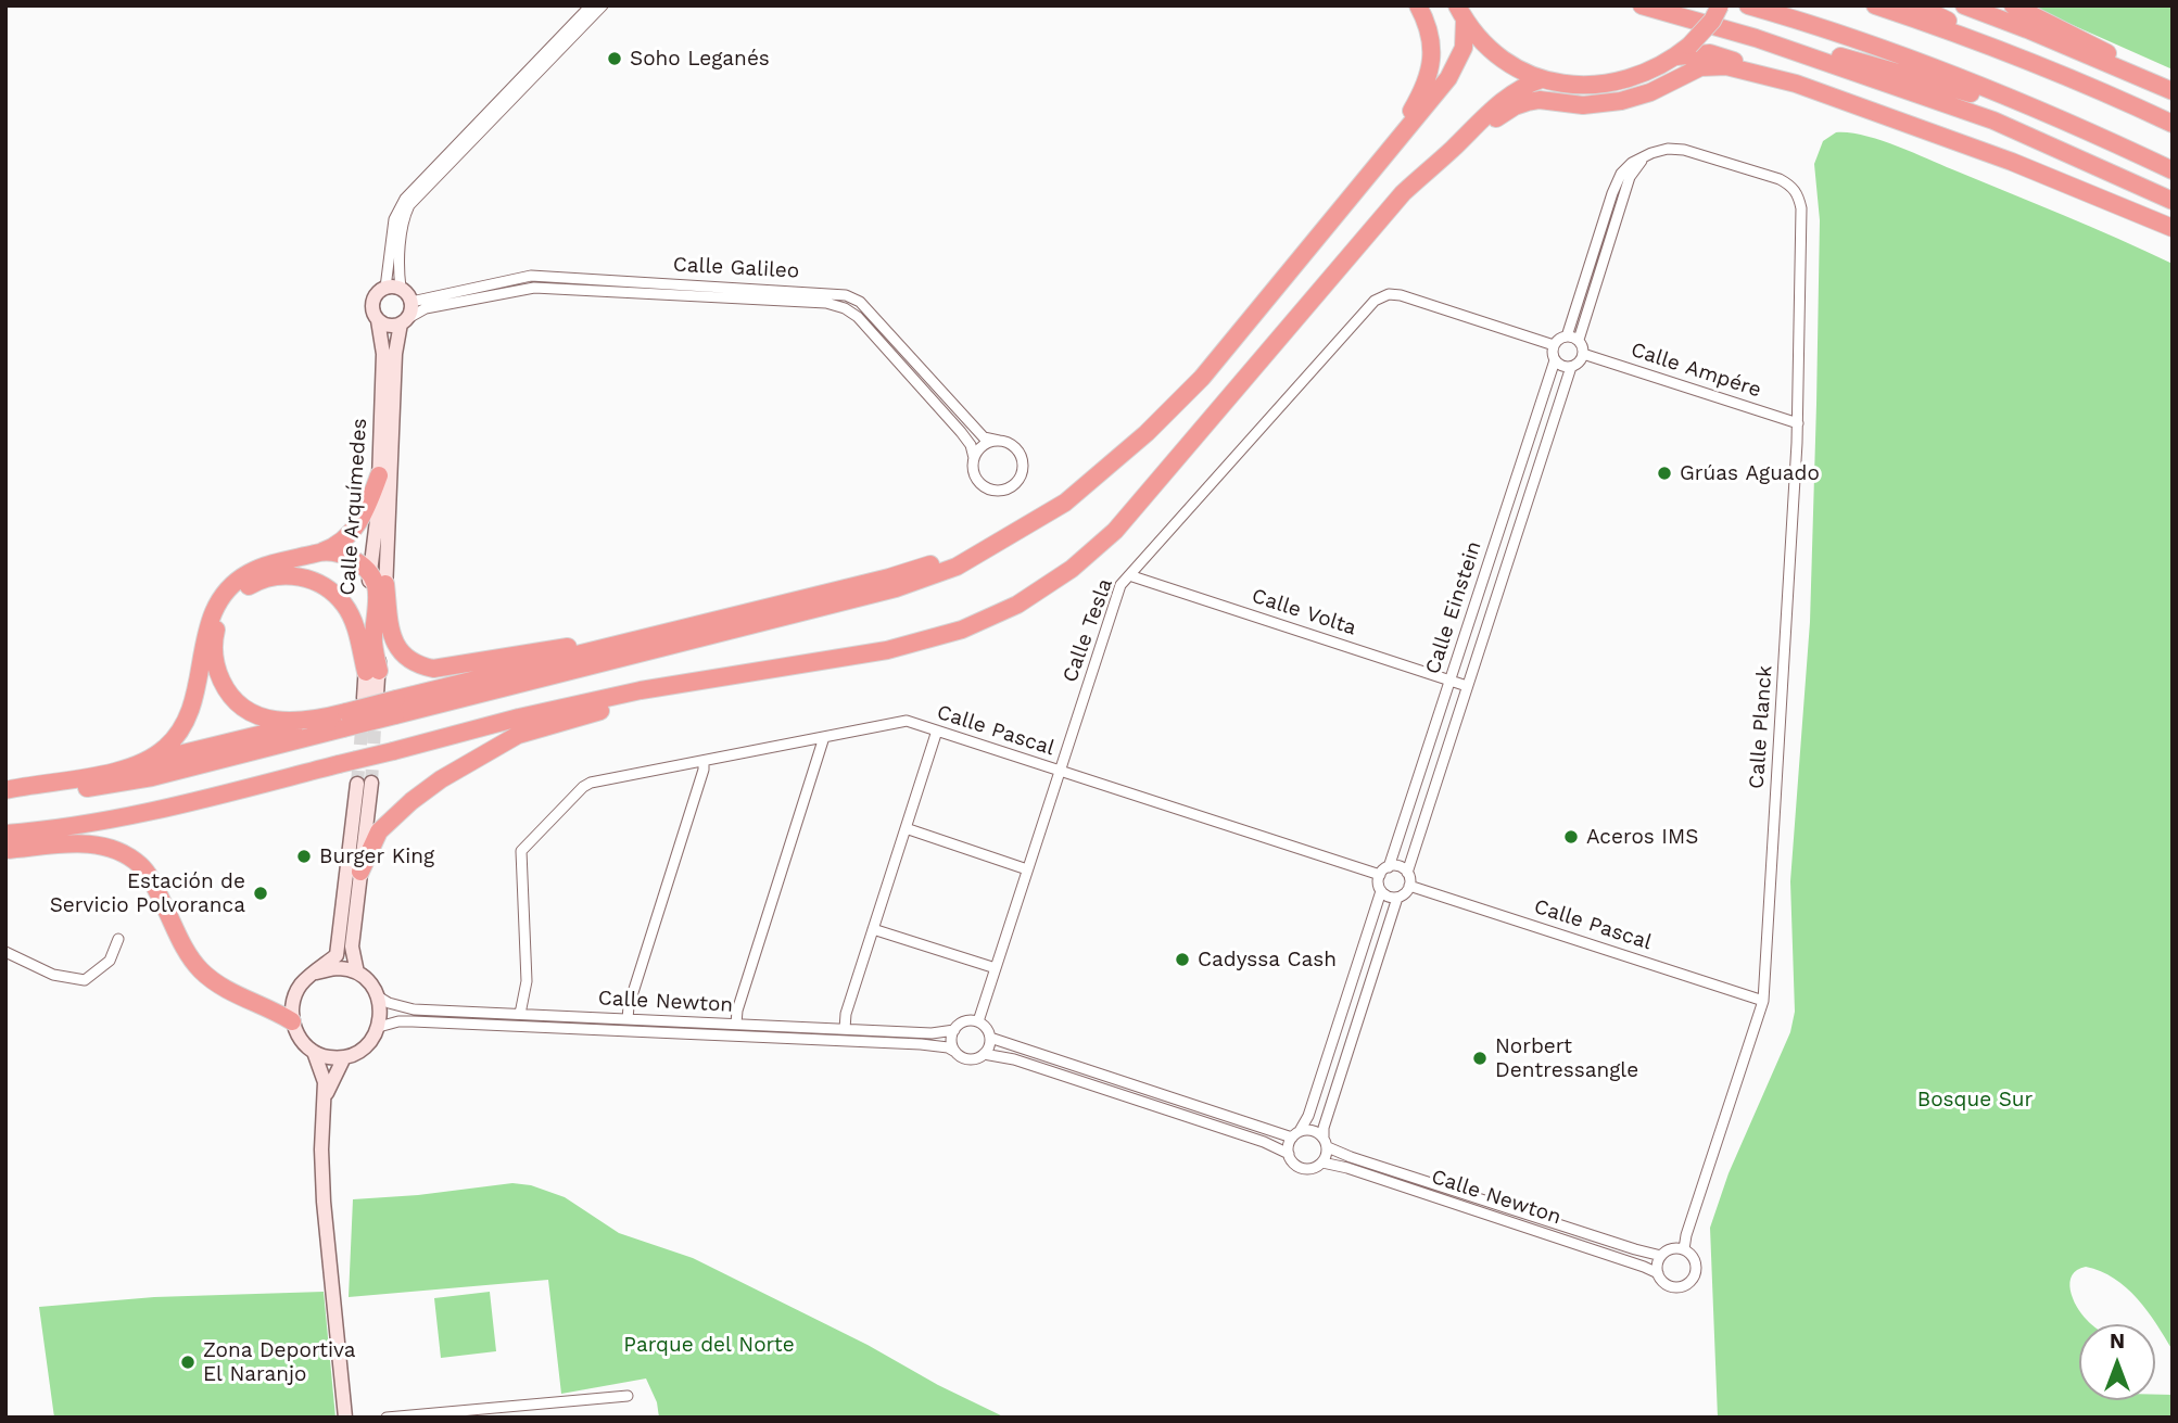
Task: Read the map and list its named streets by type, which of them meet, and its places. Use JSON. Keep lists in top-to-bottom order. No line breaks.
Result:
{"streets":{"street":["Calle Galileo","Calle Ampére","Calle Arquímedes","Calle Einstein","Calle Volta","Calle Tesla","Calle Planck","Calle Pascal","Calle Newton"]},"crossings":[["Calle Galileo","Calle Arquímedes"],["Calle Ampére","Calle Einstein"],["Calle Ampére","Calle Tesla"],["Calle Ampére","Calle Planck"],["Calle Einstein","Calle Volta"],["Calle Einstein","Calle Tesla"],["Calle Einstein","Calle Pascal"],["Calle Volta","Calle Tesla"],["Calle Tesla","Calle Pascal"],["Calle Tesla","Calle Newton"],["Calle Planck","Calle Pascal"],["Calle Planck","Calle Newton"],["Calle Pascal","Calle Newton"]],"parks":["Bosque Sur","Parque del Norte"],"places":["Soho Leganés","Grúas Aguado","Aceros IMS","Burger King","Estación de Servicio Polvoranca","Cadyssa Cash","Norbert Dentressangle","Zona Deportiva El Naranjo"],"north":"top"}
